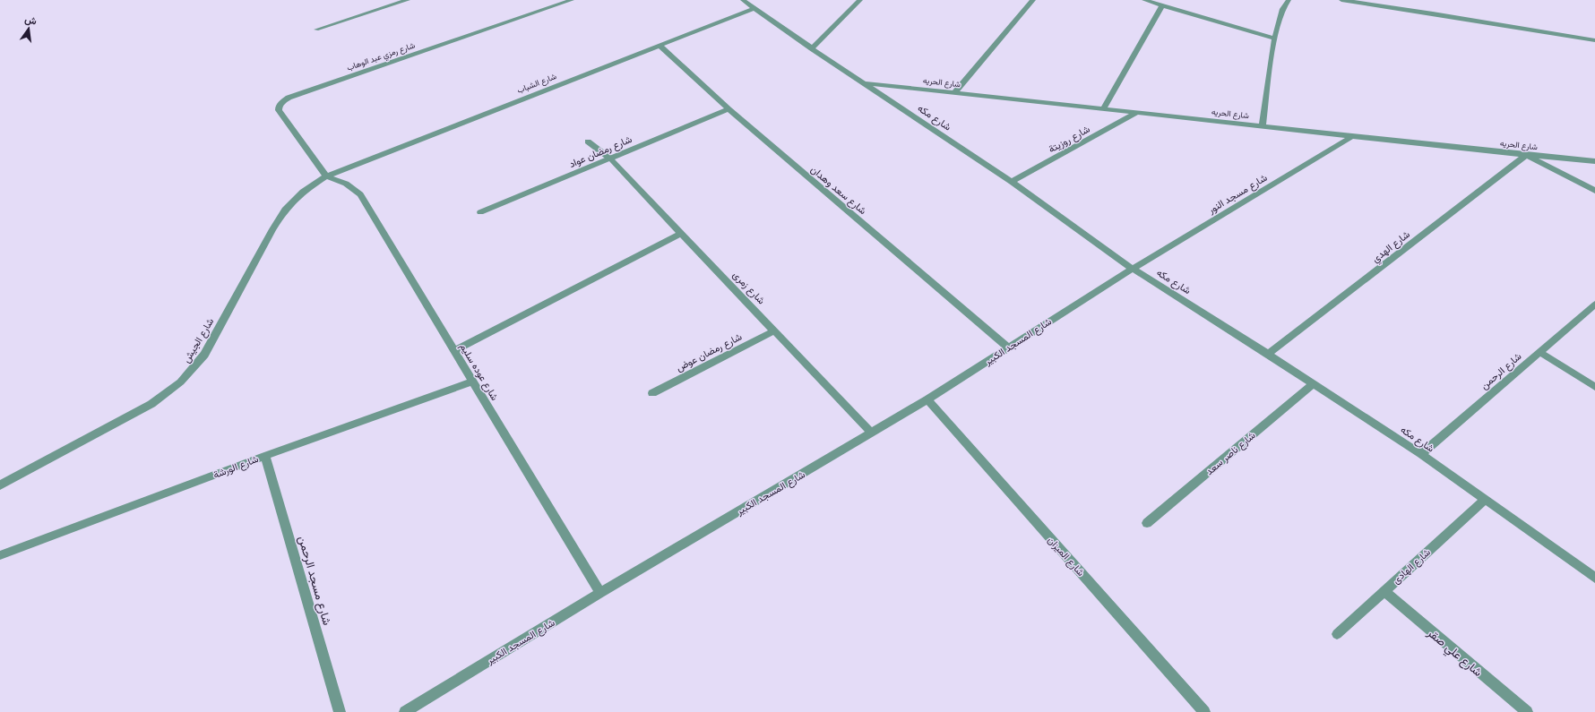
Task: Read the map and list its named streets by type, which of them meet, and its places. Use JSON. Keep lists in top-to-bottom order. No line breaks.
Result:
{"streets":{"street":["شارع رمزي عبد الوهاب","شارع الحريه","شارع الشباب","شارع مكه","شارع روزيتة","شارع رمضان عواد","شارع سعد وهدان","شارع مسجد النور","شارع الهدي","شارع زمرى","شارع الجيش","شارع المسجد الكبير","شارع رمضان عوض","شارع الرحمن","شارع عوده سليم","شارع ناصر سعد","شارع الورشة","شارع الميزان","شارع الهادى","شارع مسجد الرحمن","شارع علي صقر"]},"crossings":[["شارع رمزي عبد الوهاب","شارع الشباب"],["شارع رمزي عبد الوهاب","شارع الجيش"],["شارع رمزي عبد الوهاب","شارع عوده سليم"],["شارع الحريه","شارع مكه"],["شارع الحريه","شارع روزيتة"],["شارع الحريه","شارع مسجد النور"],["شارع الحريه","شارع الهدي"],["شارع الشباب","شارع مكه"],["شارع الشباب","شارع سعد وهدان"],["شارع الشباب","شارع الجيش"],["شارع الشباب","شارع عوده سليم"],["شارع مكه","شارع روزيتة"],["شارع مكه","شارع مسجد النور"],["شارع مكه","شارع الهدي"],["شارع مكه","شارع المسجد الكبير"],["شارع مكه","شارع الرحمن"],["شارع مكه","شارع ناصر سعد"],["شارع مكه","شارع الهادى"],["شارع رمضان عواد","شارع سعد وهدان"],["شارع رمضان عواد","شارع زمرى"],["شارع سعد وهدان","شارع المسجد الكبير"],["شارع مسجد النور","شارع المسجد الكبير"],["شارع زمرى","شارع المسجد الكبير"],["شارع زمرى","شارع رمضان عوض"],["شارع الجيش","شارع عوده سليم"],["شارع المسجد الكبير","شارع عوده سليم"],["شارع المسجد الكبير","شارع الميزان"],["شارع عوده سليم","شارع الورشة"],["شارع الورشة","شارع مسجد الرحمن"],["شارع الهادى","شارع علي صقر"]],"north":"top"}
